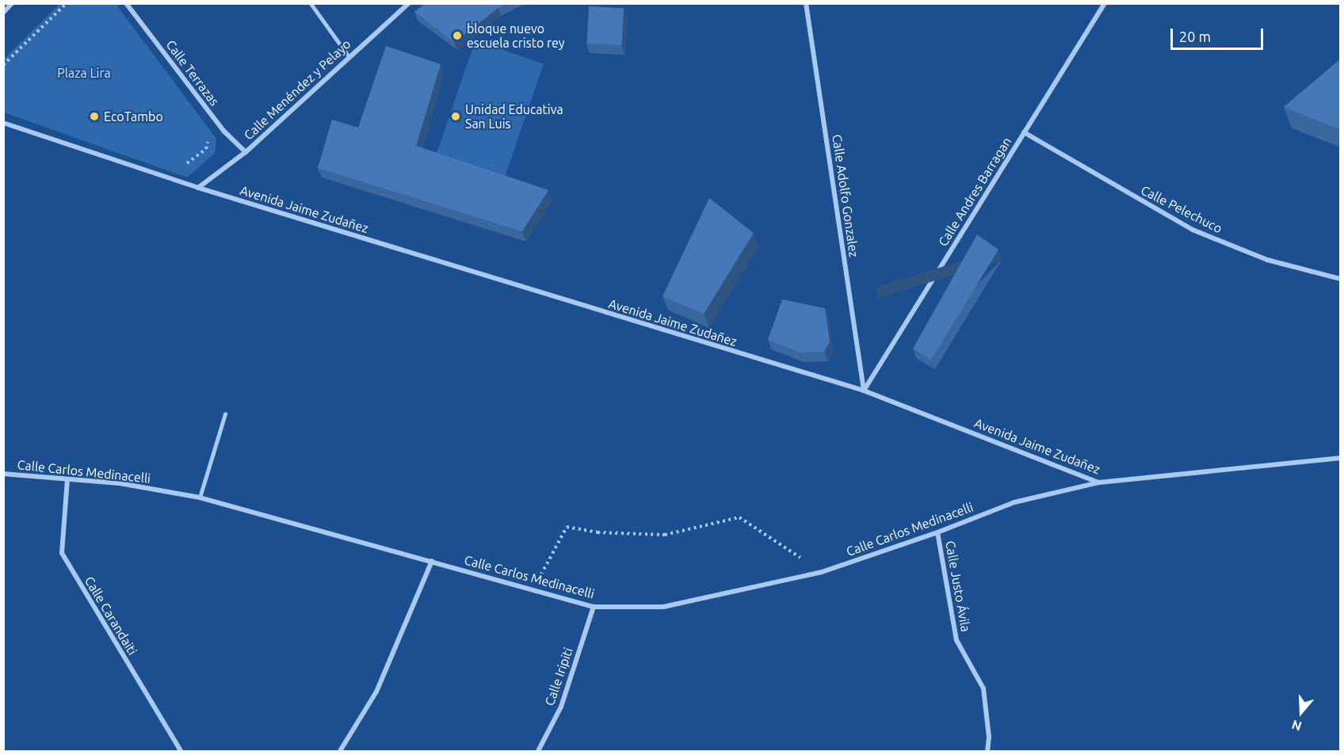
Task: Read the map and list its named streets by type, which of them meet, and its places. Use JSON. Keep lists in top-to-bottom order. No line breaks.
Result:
{"streets":{"street":["Calle Terrazas","Calle Menéndez y Pelayo","Calle Andres Barragan","Calle Adolfo Gonzalez","Avenida Jaime Zudañez","Calle Pelechuco","Calle Carlos Medinacelli","Calle Justo Ávila","Calle Carandaiti","Calle Iripiti"]},"crossings":[["Calle Terrazas","Calle Menéndez y Pelayo"],["Calle Menéndez y Pelayo","Avenida Jaime Zudañez"],["Calle Andres Barragan","Calle Adolfo Gonzalez"],["Calle Andres Barragan","Avenida Jaime Zudañez"],["Calle Andres Barragan","Calle Pelechuco"],["Calle Adolfo Gonzalez","Avenida Jaime Zudañez"],["Avenida Jaime Zudañez","Calle Carlos Medinacelli"],["Calle Carlos Medinacelli","Calle Justo Ávila"],["Calle Carlos Medinacelli","Calle Carandaiti"],["Calle Carlos Medinacelli","Calle Iripiti"]],"parks":["Plaza Lira"],"places":["bloque nuevo escuela cristo rey","EcoTambo","Unidad Educativa San Luis"],"scale_bar":"20 m","north":"bottom"}
